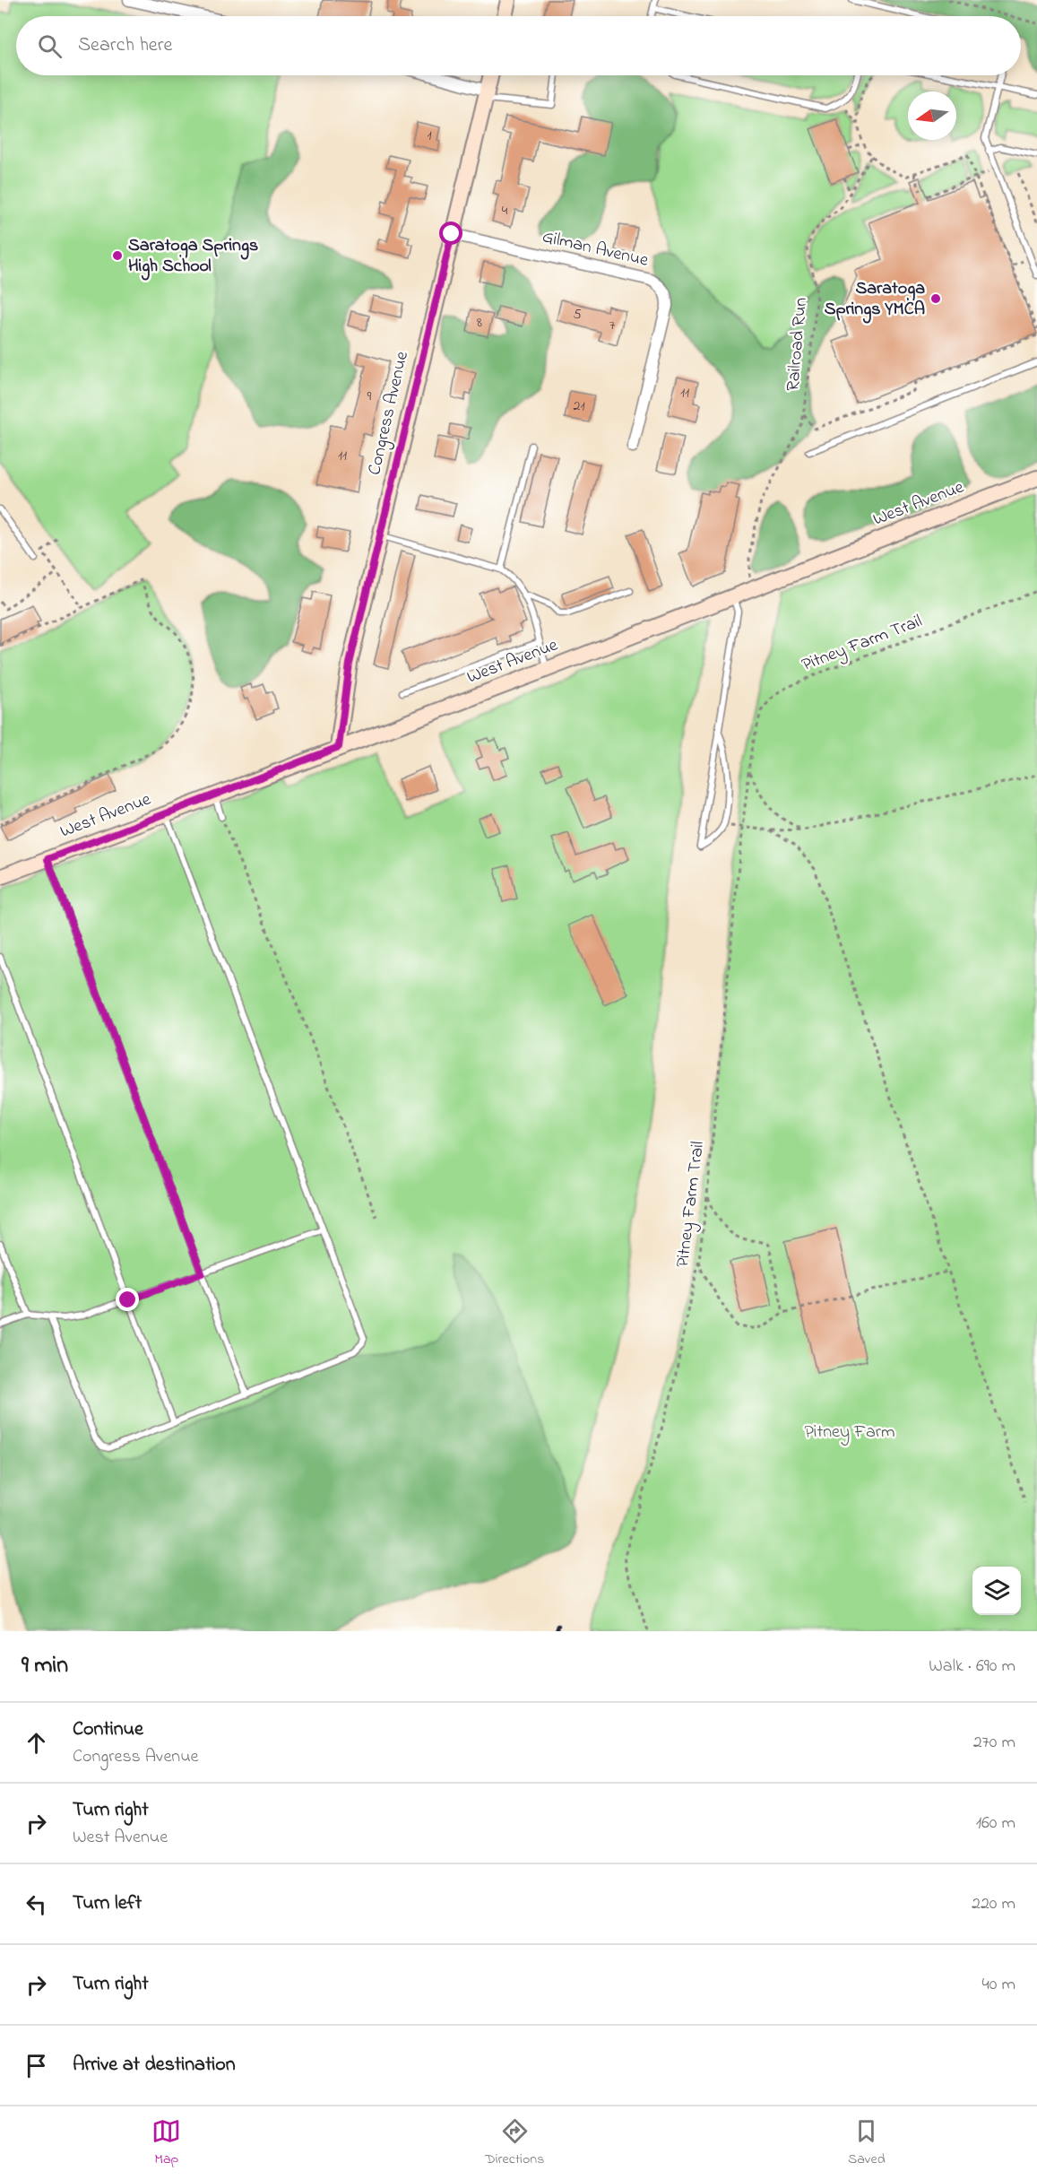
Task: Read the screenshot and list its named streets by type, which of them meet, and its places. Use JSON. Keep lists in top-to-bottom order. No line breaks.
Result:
{"streets":{"street":["Gilman Avenue","Congress Avenue","West Avenue"],"path":["Railroad Run","Pitney Farm Trail"]},"crossings":[["Gilman Avenue","Congress Avenue"],["Congress Avenue","West Avenue"]],"parks":["Pitney Farm"],"places":["Saratoga Springs High School","Saratoga Springs YMCA"],"house_numbers":["1","4","5","8","7","11","9","21","11"],"north":"left","page":{"search":"Search here","heading":["9 min","Walk · 690 m"],"list":[["Continue","Congress Avenue","270 m"],["Turn right","West Avenue","160 m"],["Turn left","220 m"],["Turn right","40 m"],"Arrive at destination"],"nav":["Map","Directions","Saved"]}}
